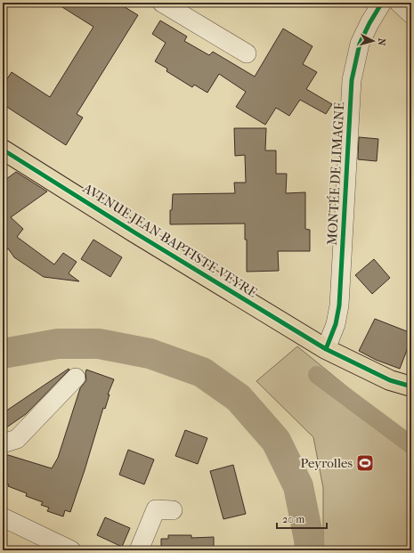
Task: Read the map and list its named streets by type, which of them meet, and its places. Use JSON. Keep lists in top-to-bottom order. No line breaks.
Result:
{"streets":{"main road":["AVENUE JEAN-BAPTISTE VEYRE"],"street":["MONTÉE DE LIMAGNE"]},"crossings":[["MONTÉE DE LIMAGNE","AVENUE JEAN-BAPTISTE VEYRE"]],"places":{"sports":["Peyrolles"]},"scale_bar":"20 m","north":"right"}
